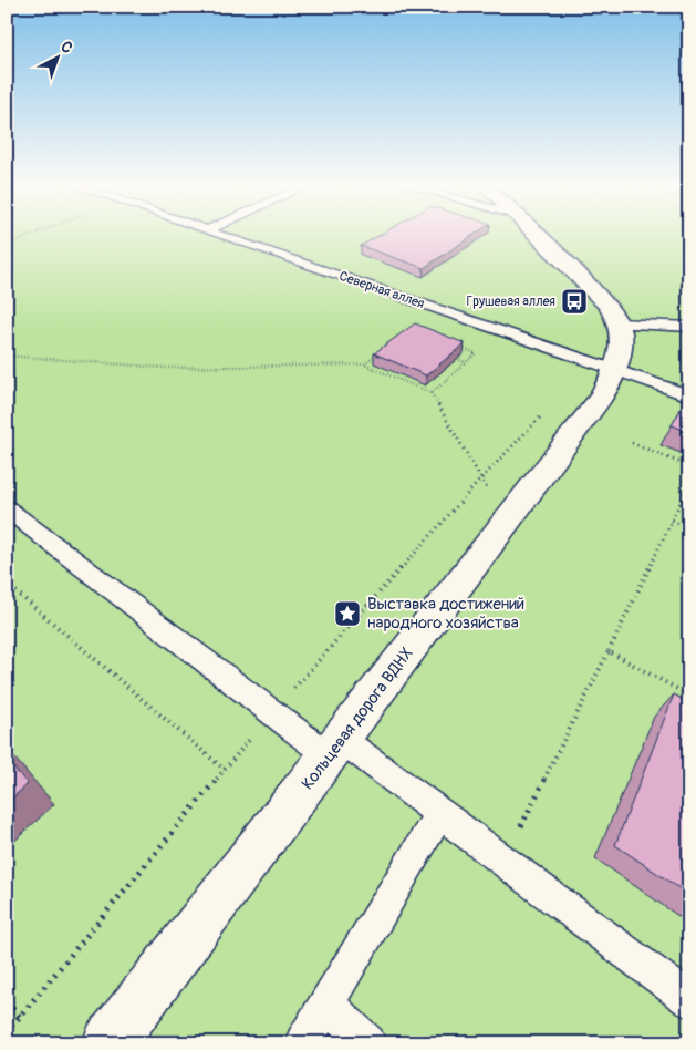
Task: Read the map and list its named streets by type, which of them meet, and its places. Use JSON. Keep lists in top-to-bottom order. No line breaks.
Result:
{"streets":{"street":["Кольцевая дорога ВДНХ"],"lane":["Северная аллея"]},"crossings":[["Северная аллея","Кольцевая дорога ВДНХ"]],"places":{"bus stop":["Грушевая аллея"],"place":["Выставка достижений народного хозяйства"]},"north":"top right"}
